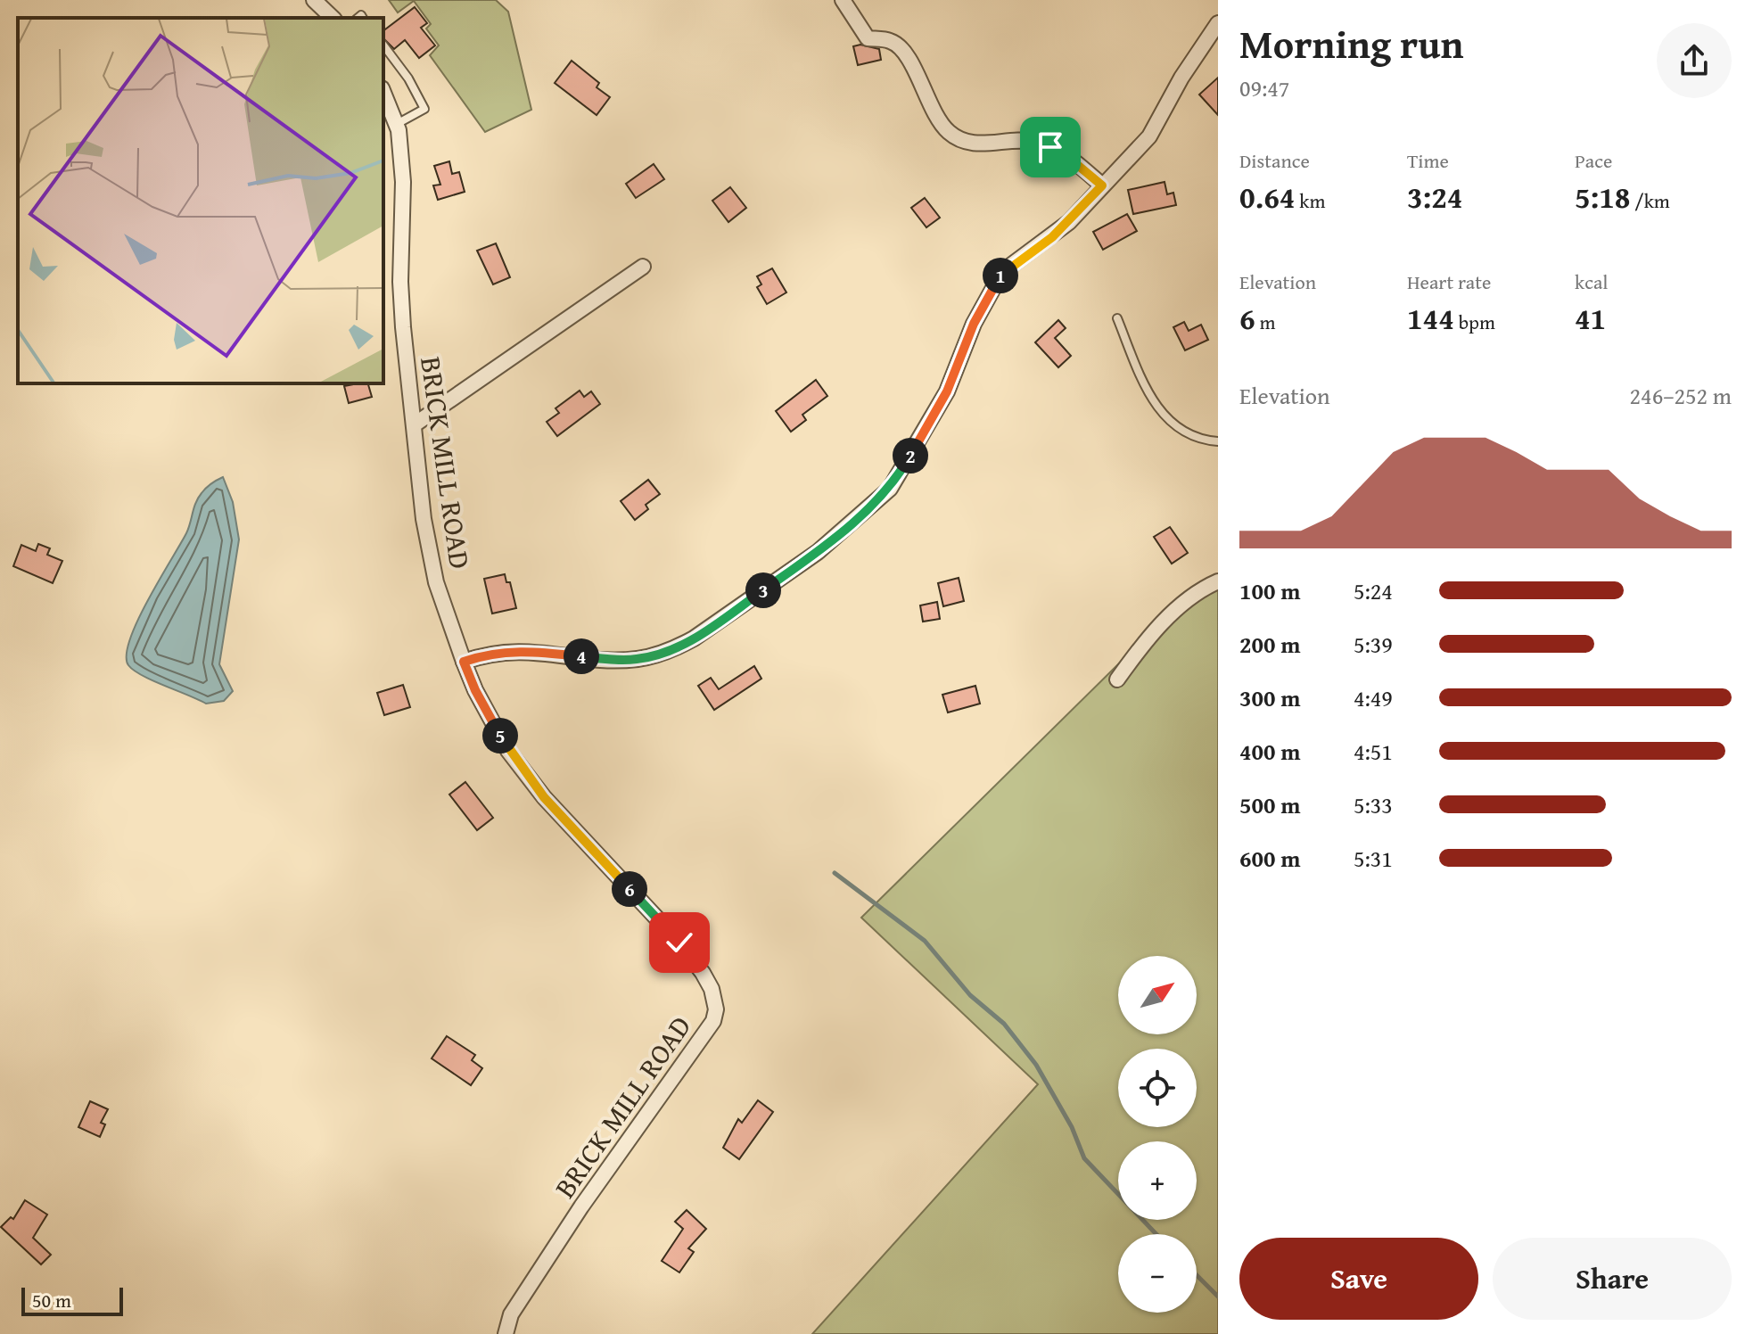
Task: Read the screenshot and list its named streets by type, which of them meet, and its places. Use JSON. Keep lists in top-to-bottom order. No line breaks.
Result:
{"streets":{"street":["BRICK MILL ROAD"]},"scale_bar":"50 m","north":"top right","page":{"heading":["Morning run","09:47"],"stats":[["Distance","0.64 km"],["Time","3:24"],["Pace","5:18 /km"],["Elevation","6 m"],["Heart rate","144 bpm"],["kcal","41"]],"pins":["1","2","3","4","5","6"],"chart":["Elevation","246–252 m"],"list":[{"name":"100 m","note":"5:24"},{"name":"200 m","note":"5:39"},{"name":"300 m","note":"4:49"},{"name":"400 m","note":"4:51"},{"name":"500 m","note":"5:33"},{"name":"600 m","note":"5:31"}],"map_buttons":["+","−"],"buttons":["Save","Share"],"scale":"50 m"}}
